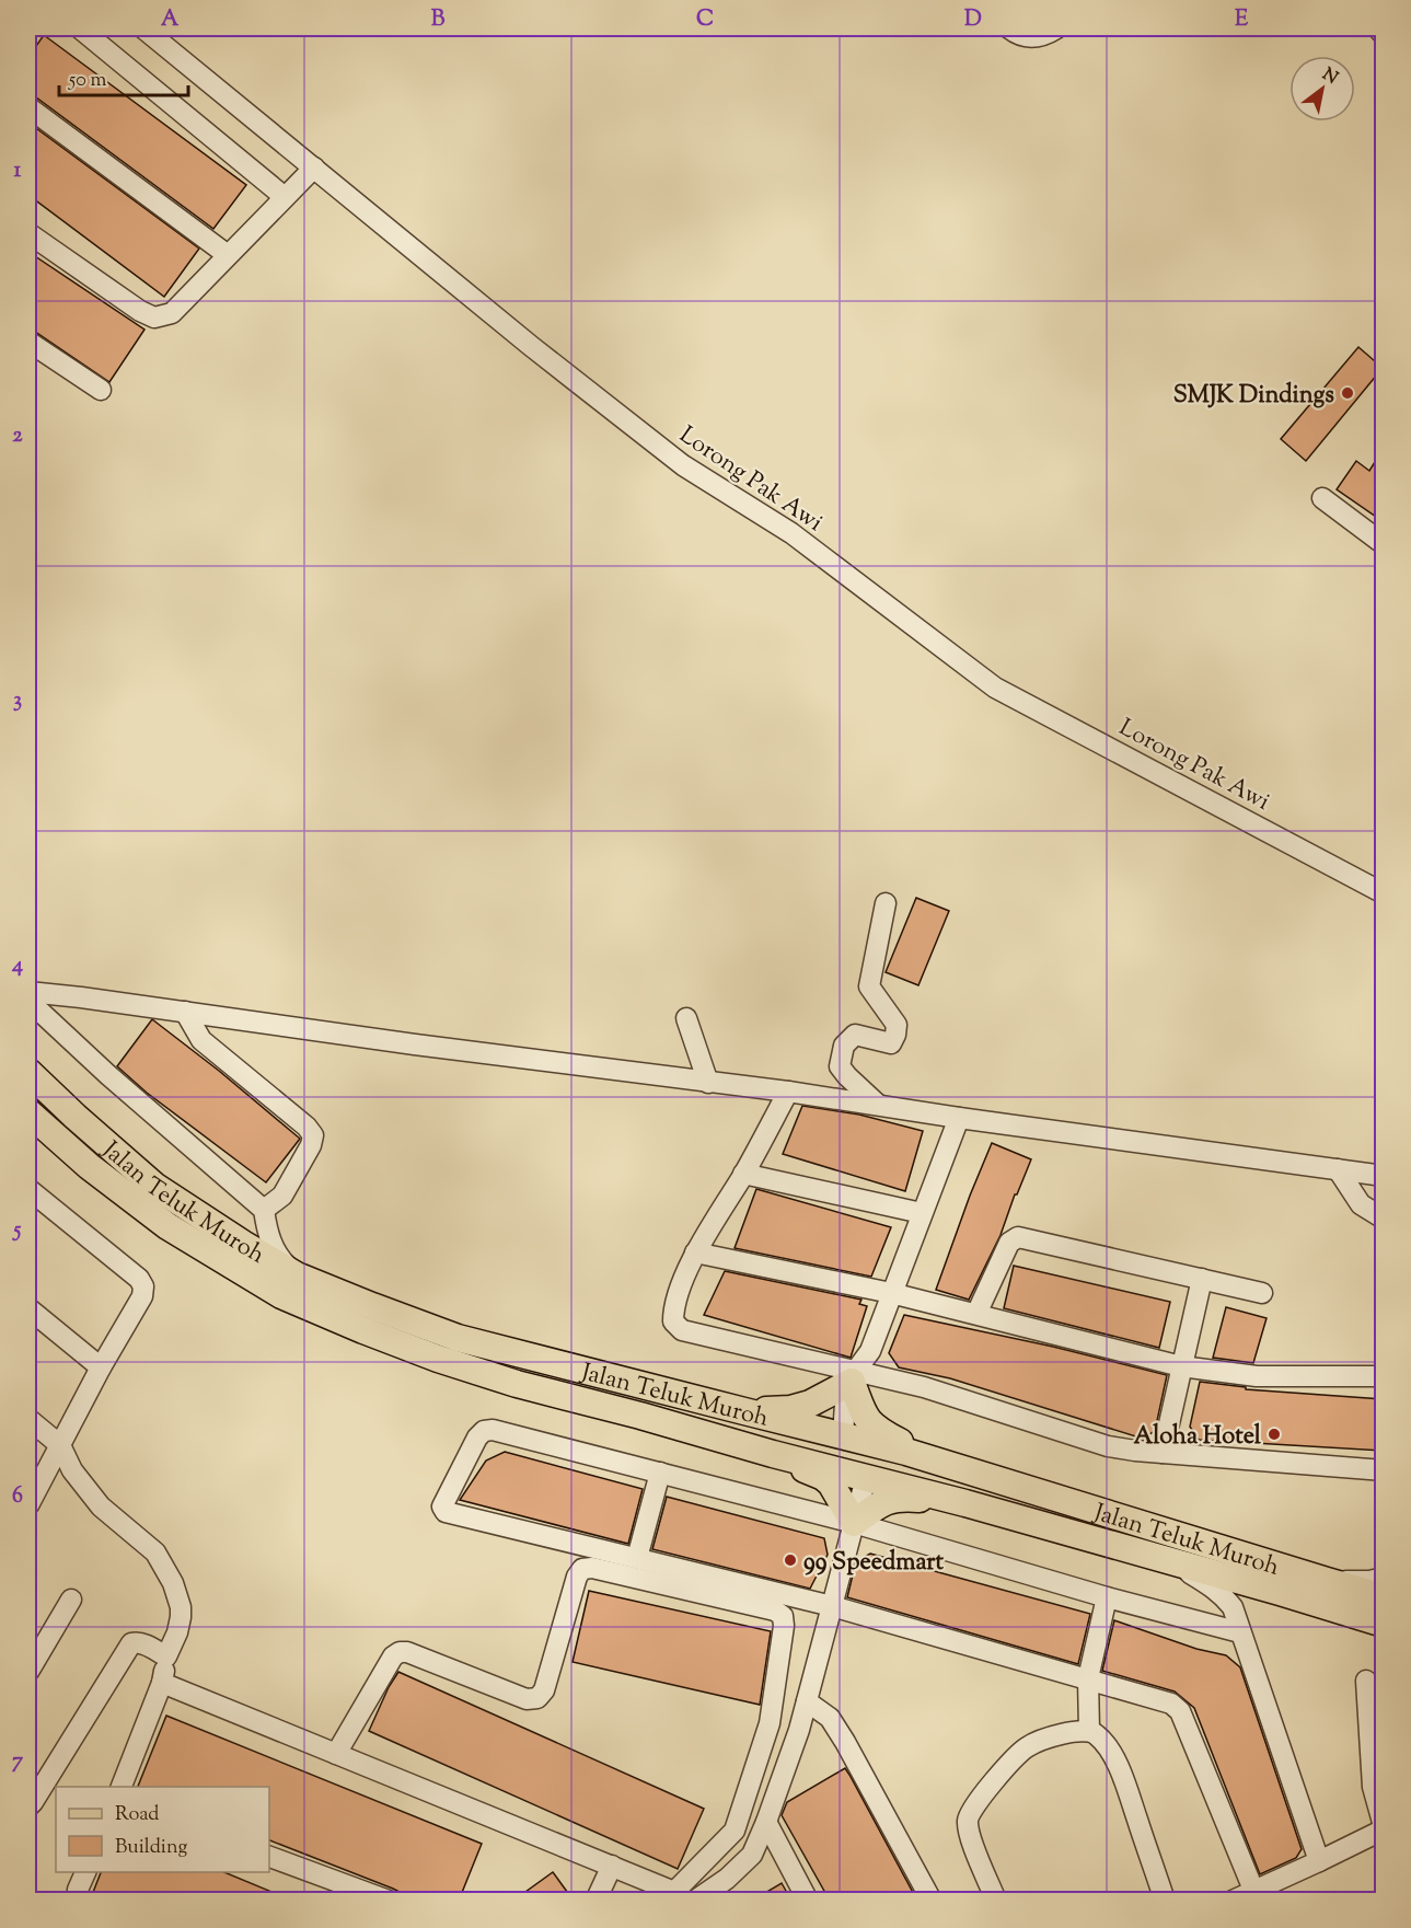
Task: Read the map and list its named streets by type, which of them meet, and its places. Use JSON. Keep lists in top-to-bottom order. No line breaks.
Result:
{"streets":{"main road":["Jalan Teluk Muroh"],"street":["Lorong Pak Awi"]},"places":["SMJK Dindings","Aloha Hotel","99 Speedmart"],"legend":["Road","Building"],"scale_bar":"50 m","north":"top right","grid":{"columns":["A","B","C","D","E"],"rows":["1","2","3","4","5","6","7"]}}
